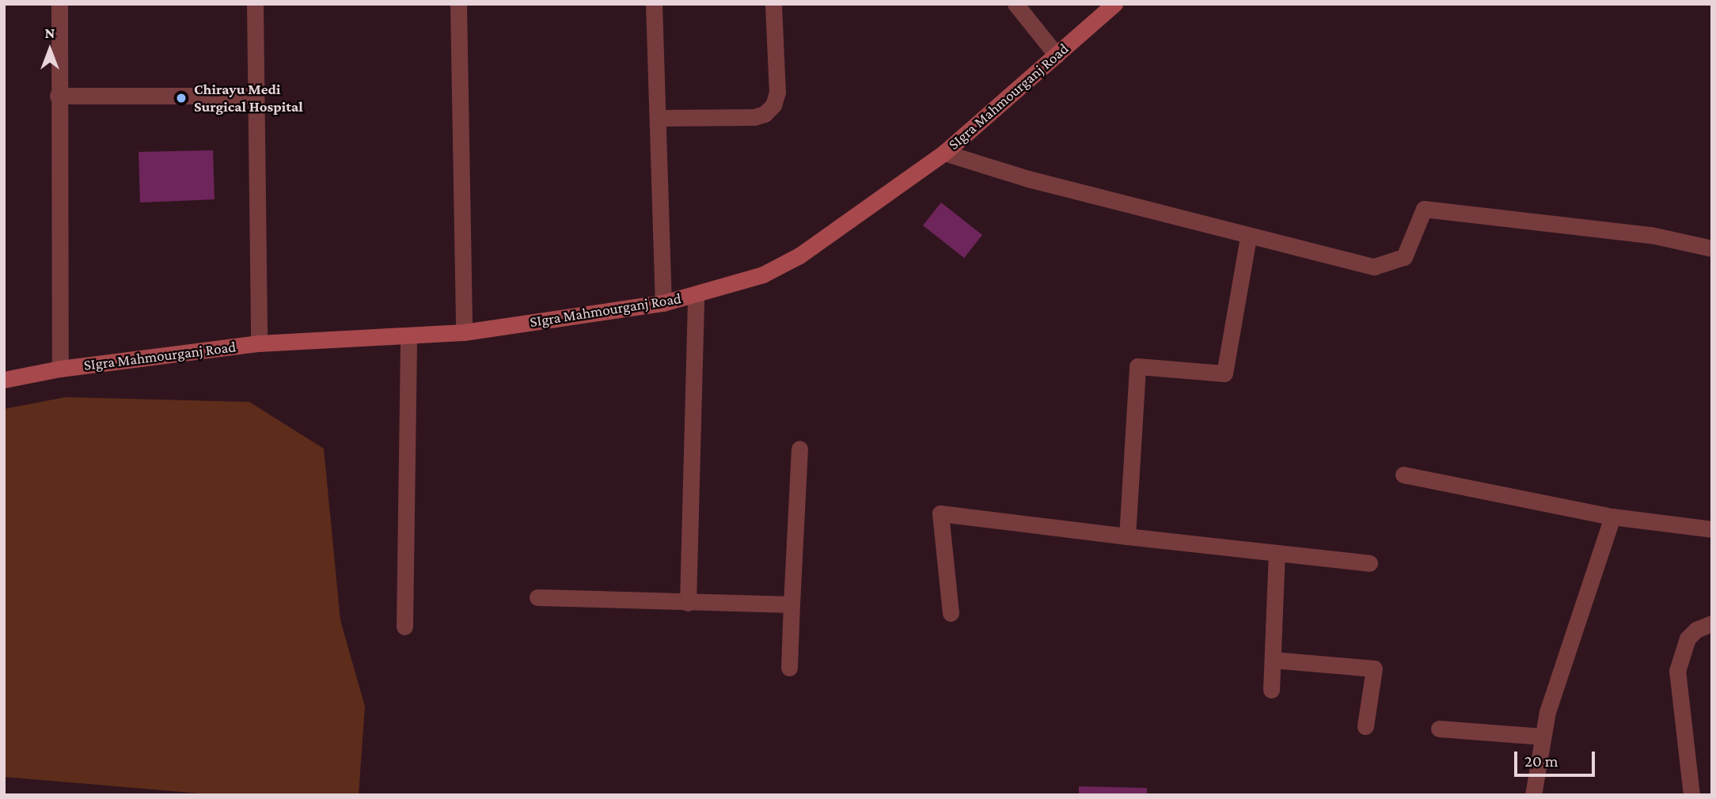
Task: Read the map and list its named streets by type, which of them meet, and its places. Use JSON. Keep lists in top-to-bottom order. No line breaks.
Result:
{"streets":{"street":["SIgra Mahmourganj Road"]},"places":["Chirayu Medi Surgical Hospital"],"scale_bar":"20 m","north":"top"}
